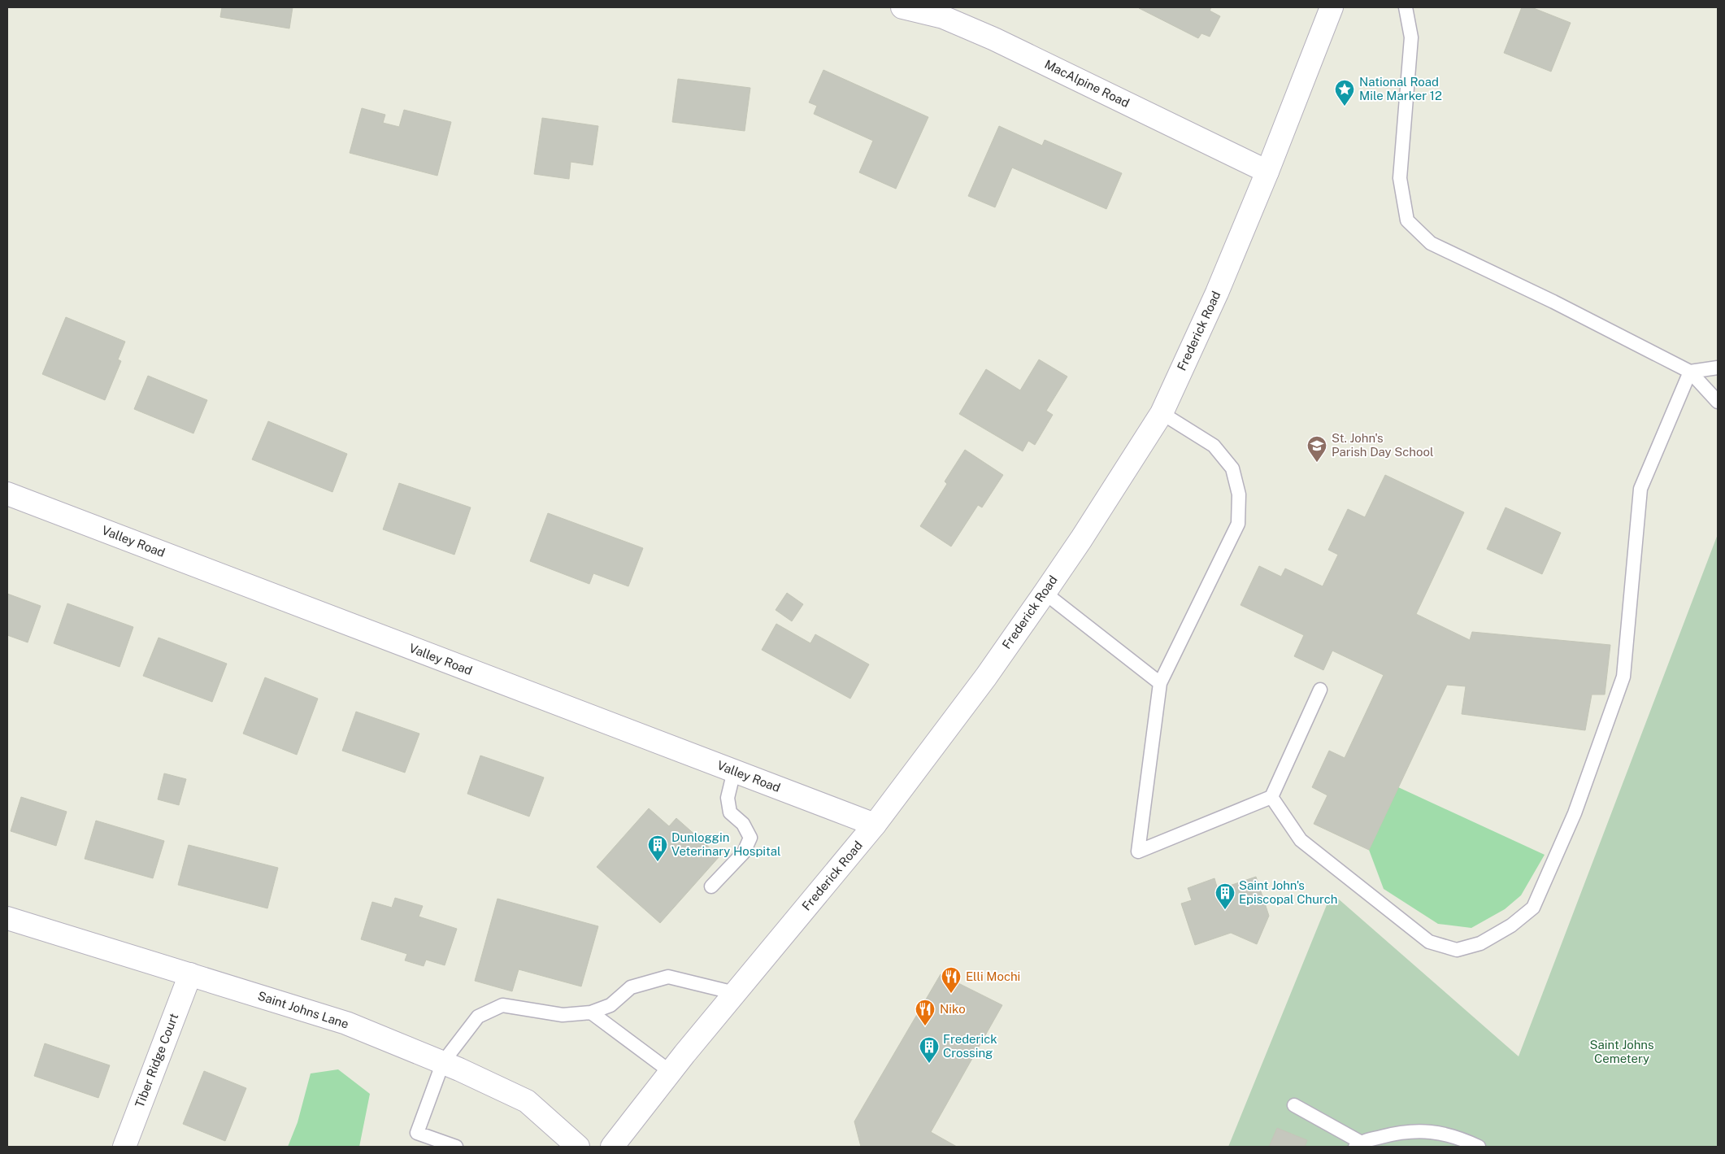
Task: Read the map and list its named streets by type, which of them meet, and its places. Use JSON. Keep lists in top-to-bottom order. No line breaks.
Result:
{"streets":{"street":["MacAlpine Road","Frederick Road","Valley Road","Saint Johns Lane","Tiber Ridge Court"]},"crossings":[["MacAlpine Road","Frederick Road"],["Frederick Road","Valley Road"],["Saint Johns Lane","Tiber Ridge Court"]],"parks":["Saint Johns Cemetery"],"places":{"place":["National Road Mile Marker 12"],"school or university":["St. John's Parish Day School"],"building":["Dunloggin Veterinary Hospital","Saint John's Episcopal Church","Frederick Crossing"],"restaurant":["Elli Mochi","Niko"]}}
